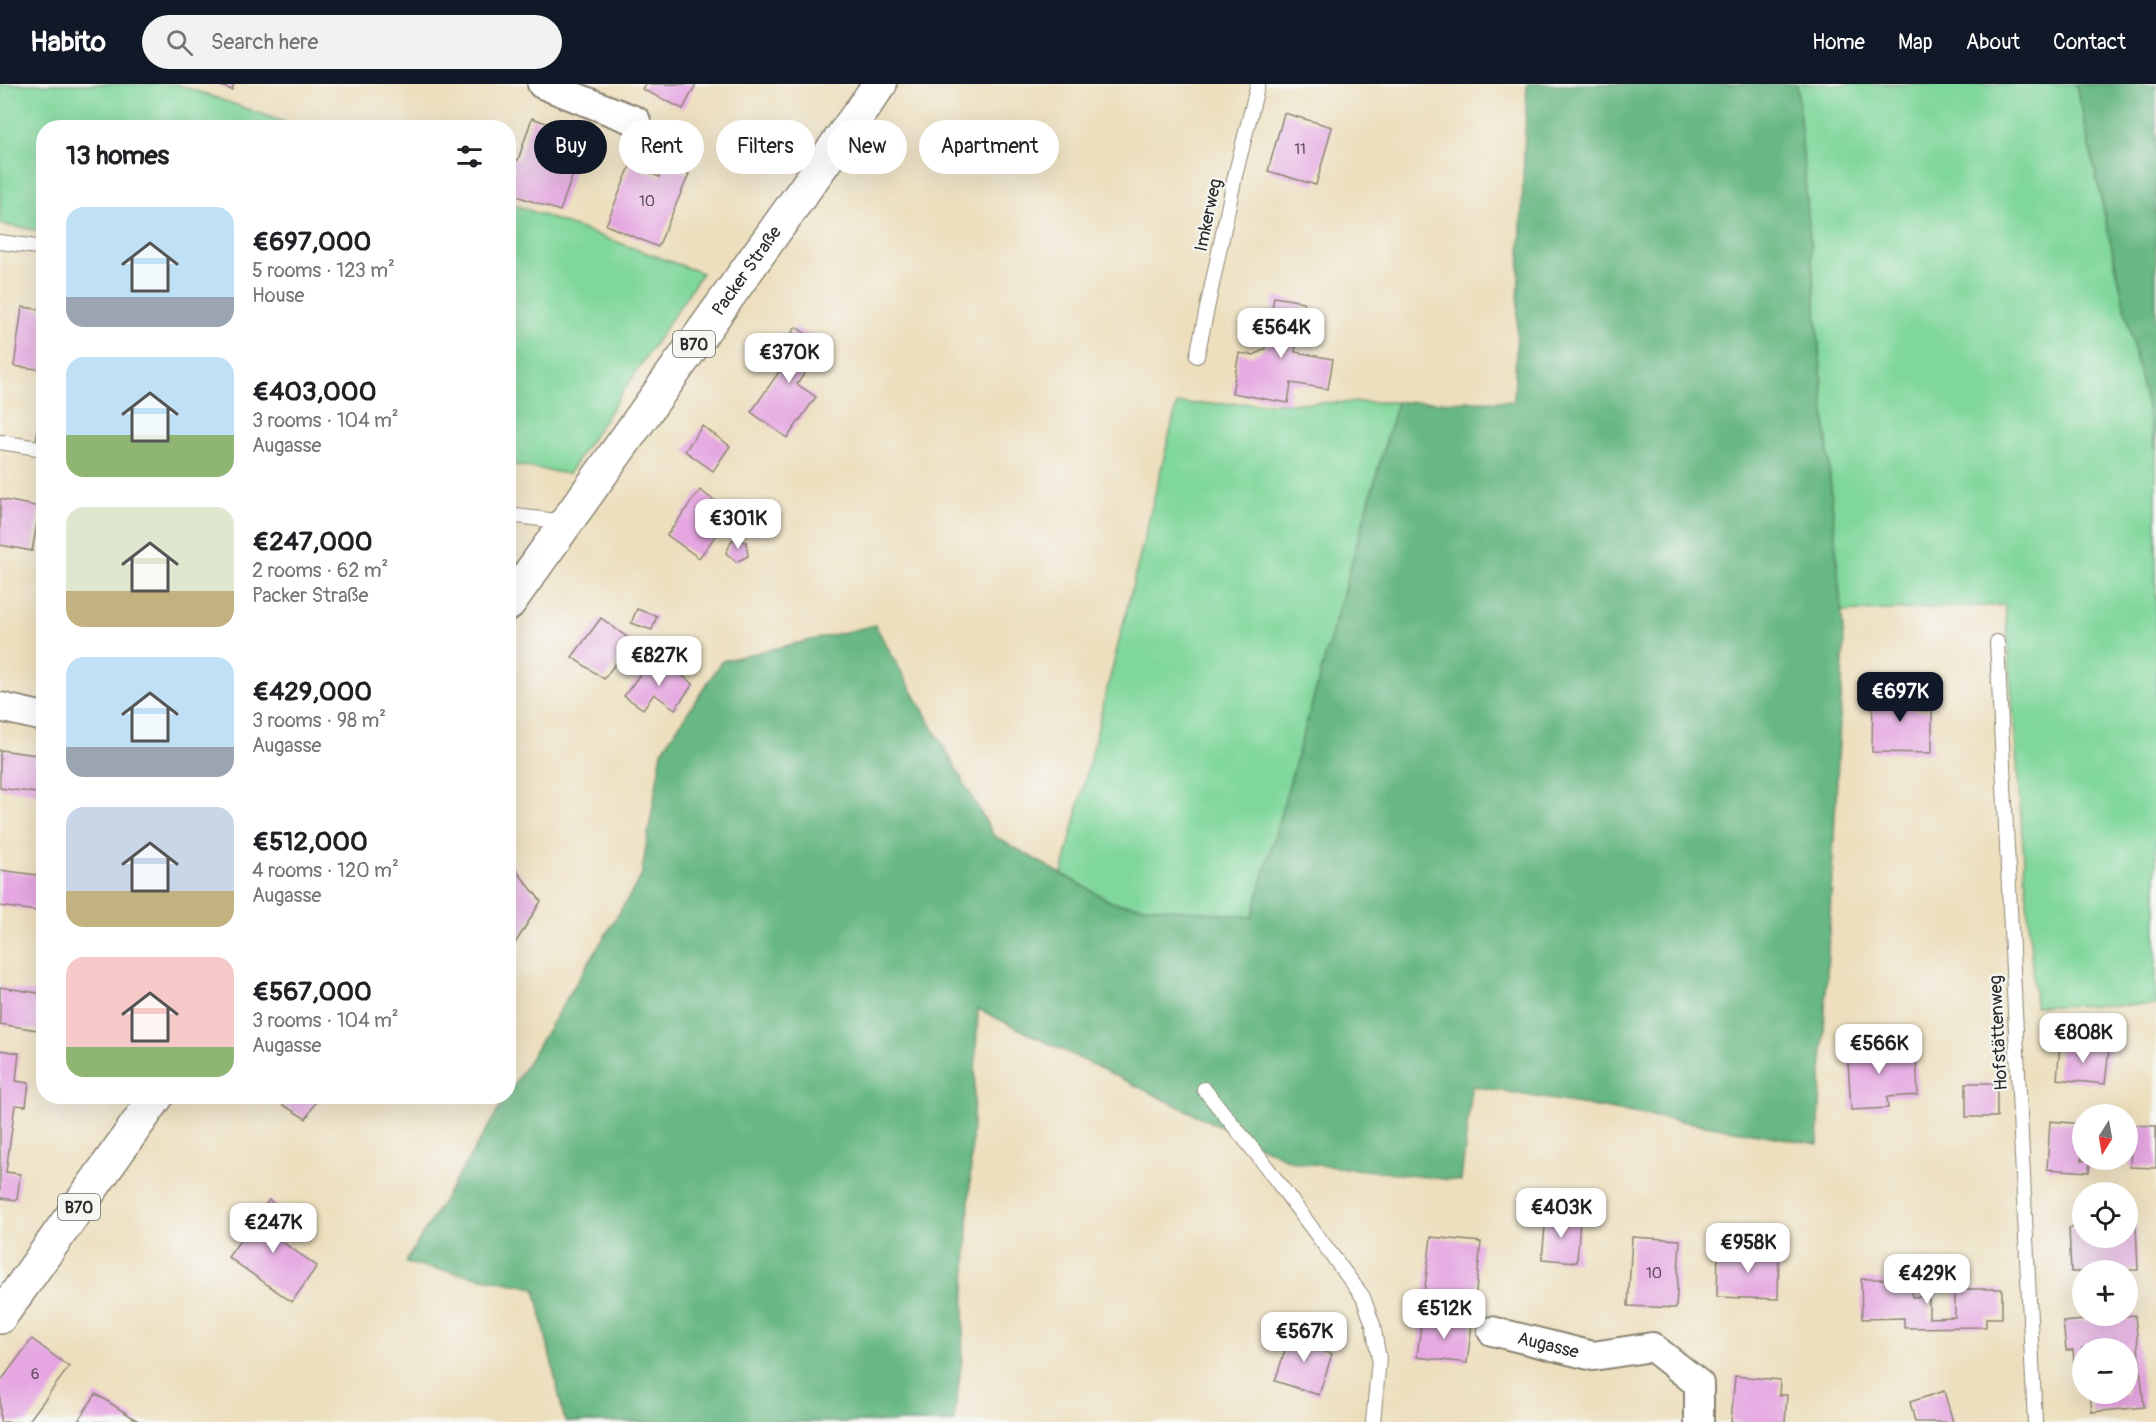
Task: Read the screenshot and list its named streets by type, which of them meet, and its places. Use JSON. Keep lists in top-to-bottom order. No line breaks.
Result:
{"streets":{"main road":["Packer Straße","B70"],"street":["Augasse"],"lane":["Imkerweg","Hofstättenweg"]},"house_numbers":["11","10","10","6"],"north":"bottom","page":{"header":"Habito","search":"Search here","nav":["Home","Map","About","Contact"],"chip":["Buy","Rent","Filters","New","Apartment"],"heading":"13 homes","list":[{"name":"€697,000","note":"5 rooms · 123 m² · House"},{"name":"€403,000","note":"3 rooms · 104 m² · Augasse"},{"name":"€247,000","note":"2 rooms · 62 m² · Packer Straße"},{"name":"€429,000","note":"3 rooms · 98 m² · Augasse"},{"name":"€512,000","note":"4 rooms · 120 m² · Augasse"},{"name":"€567,000","note":"3 rooms · 104 m² · Augasse"}],"price":["€564K","€370K","€301K","€827K","€697K","€808K","€566K","€403K","€247K","€958K","€429K","€512K","€567K"],"map_buttons":["+","−"]}}
